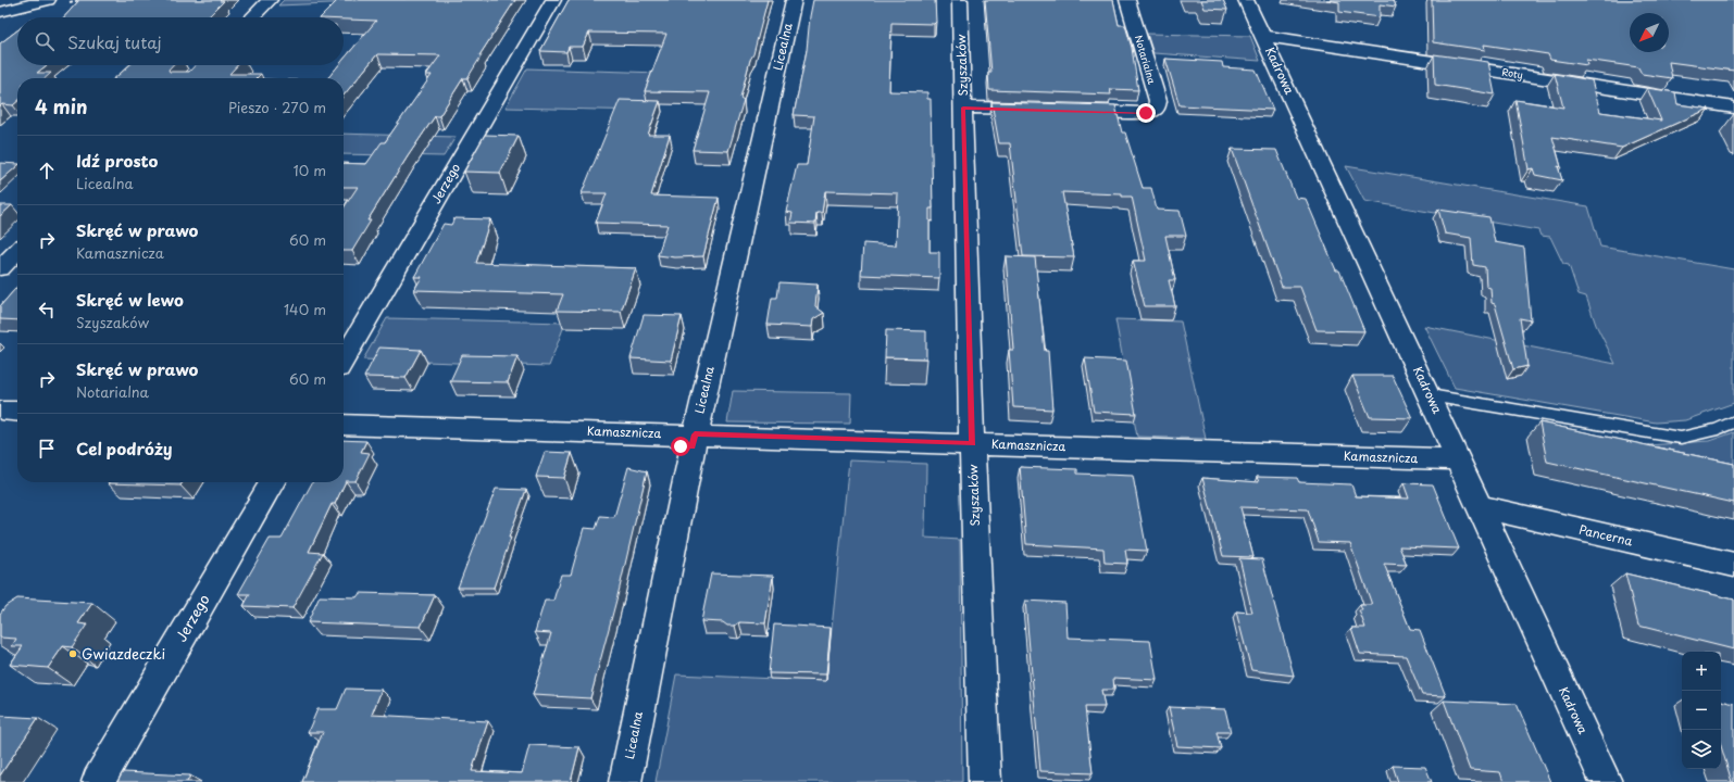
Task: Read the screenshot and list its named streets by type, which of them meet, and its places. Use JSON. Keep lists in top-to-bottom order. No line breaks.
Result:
{"streets":{"street":["Licealna","Notarialna","Szyszaków","Kadrowa","Roty","Jerzego","Kamasznicza","Pancerna"]},"crossings":[["Licealna","Kamasznicza"],["Szyszaków","Kamasznicza"],["Kadrowa","Roty"],["Kadrowa","Kamasznicza"],["Kadrowa","Pancerna"]],"places":["Gwiazdeczki"],"north":"bottom left","page":{"search":"Szukaj tutaj","heading":["4 min","Pieszo · 270 m"],"list":[["Idź prosto","Licealna","10 m"],["Skręć w prawo","Kamasznicza","60 m"],["Skręć w lewo","Szyszaków","140 m"],["Skręć w prawo","Notarialna","60 m"],"Cel podróży"],"map_buttons":["+","−"]}}
